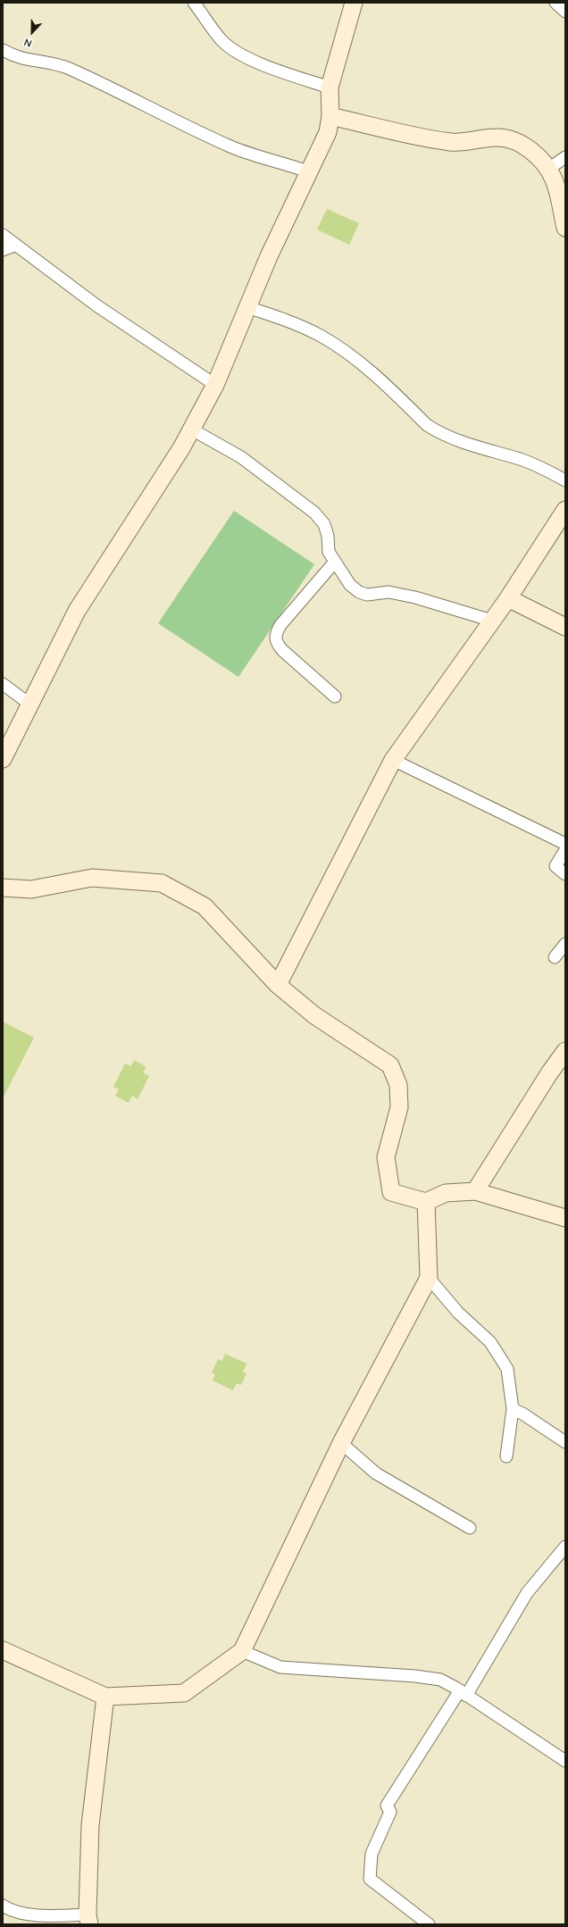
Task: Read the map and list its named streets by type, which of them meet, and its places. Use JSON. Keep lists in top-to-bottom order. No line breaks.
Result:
{"north":"bottom"}
